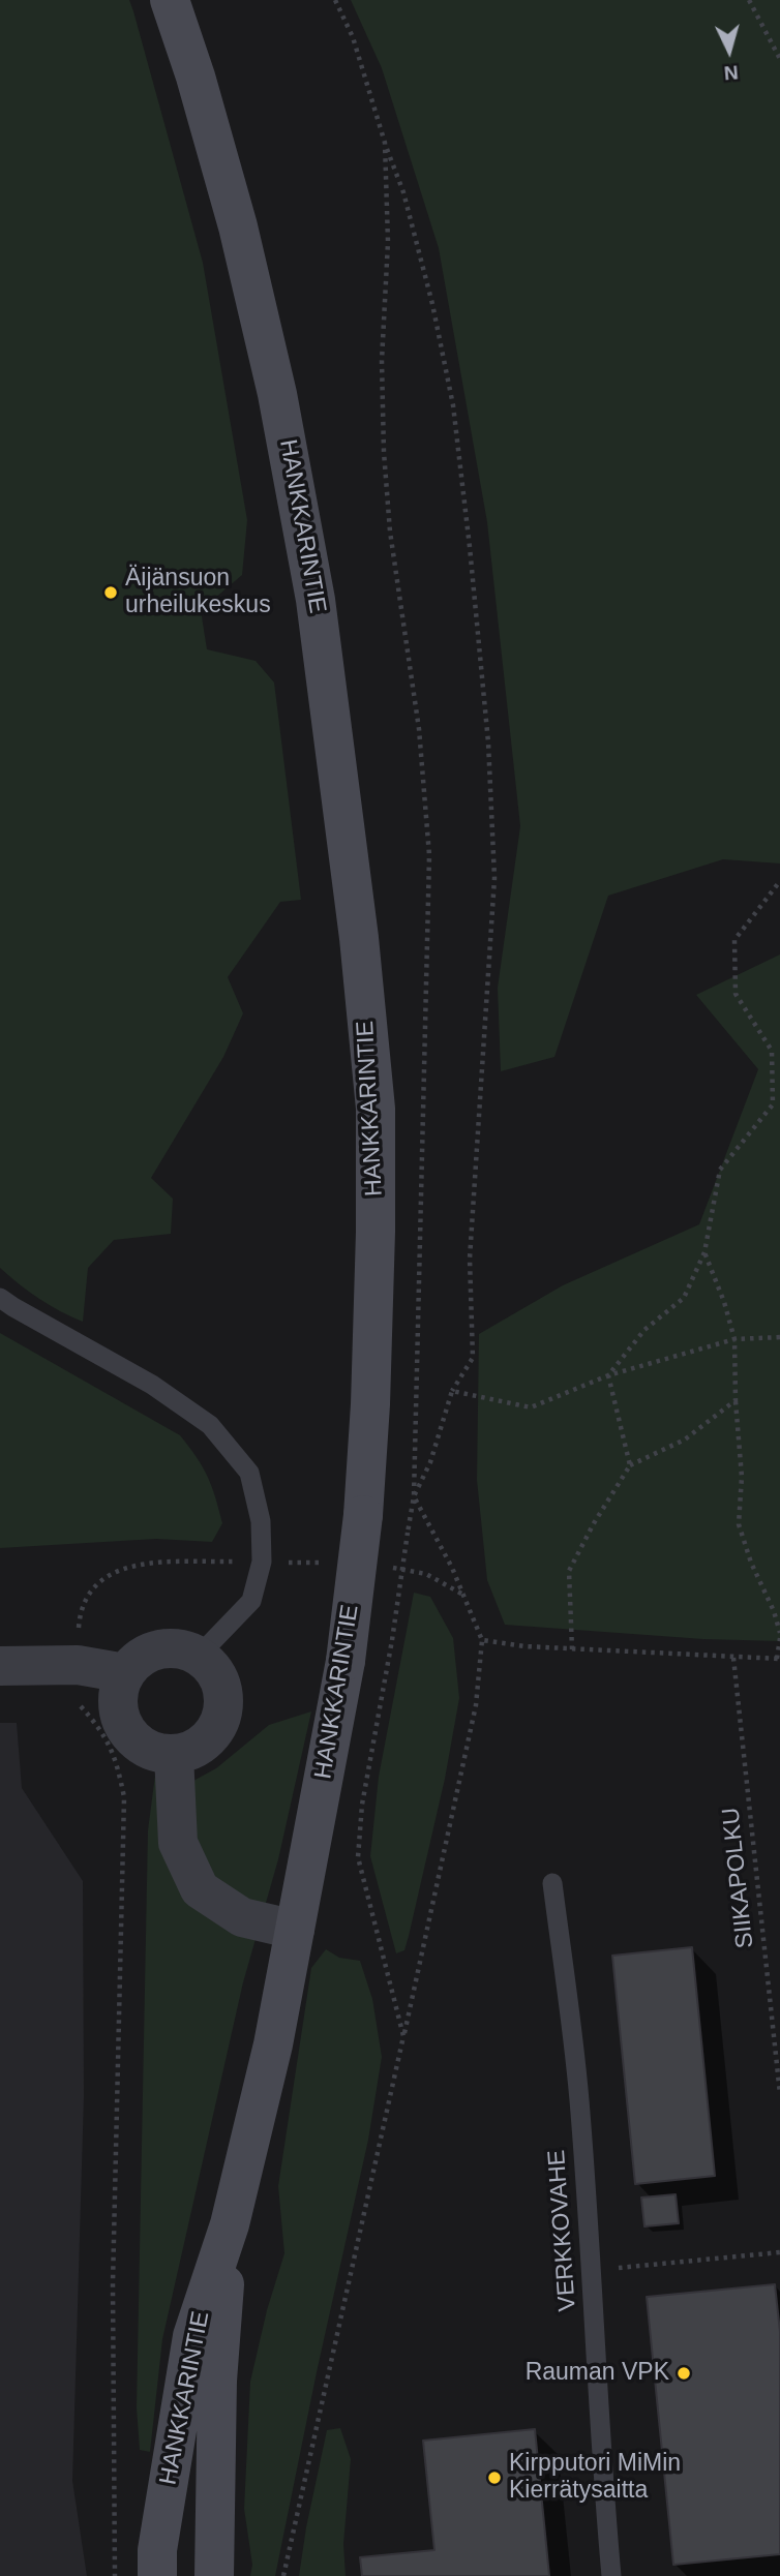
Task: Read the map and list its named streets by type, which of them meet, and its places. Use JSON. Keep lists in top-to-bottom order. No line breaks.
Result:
{"streets":{"main road":["HANKKARINTIE"],"lane":["VERKKOVAHE"],"path":["SIIKAPOLKU"]},"places":["Äijänsuon urheilukeskus","Rauman VPK","Kirpputori MiMin Kierrätysaitta"],"north":"bottom"}
